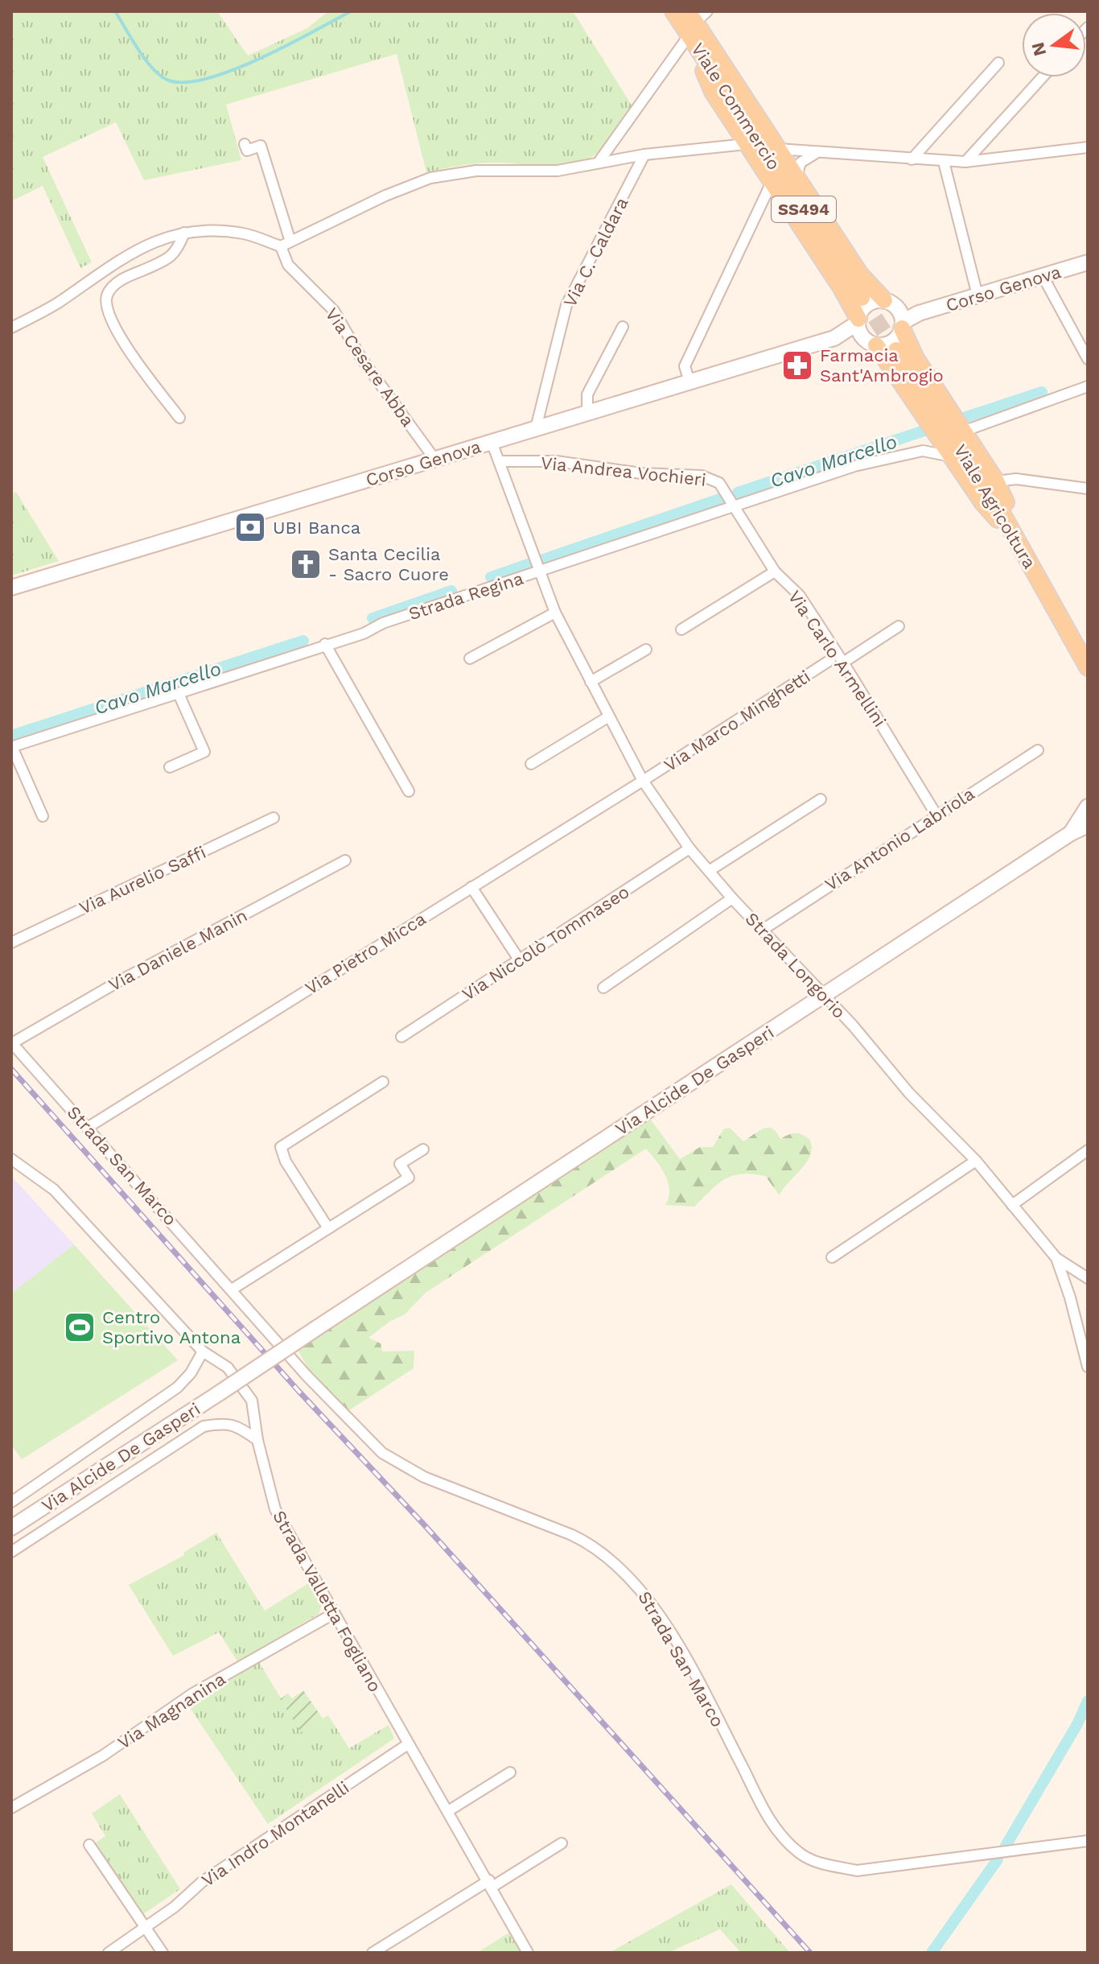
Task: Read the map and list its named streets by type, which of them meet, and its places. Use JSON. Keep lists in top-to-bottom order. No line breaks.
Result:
{"streets":{"main road":["Viale Commercio","SS494","Corso Genova","Viale Agricoltura","Via Alcide De Gasperi"],"street":["Via C. Caldara","Via Cesare Abba","Via Andrea Vochieri","Strada Regina","Via Carlo Armellini","Via Marco Minghetti","Via Antonio Labriola","Via Aurelio Saffi","Via Niccolò Tommaseo","Via Daniele Manin","Via Pietro Micca","Strada Longorio","Strada San Marco","Strada Valletta Fogliano","Via Magnanina","Via Indro Montanelli"]},"crossings":[["Via C. Caldara","Corso Genova"],["Corso Genova","Via Cesare Abba"],["Corso Genova","Strada Longorio"],["Via Andrea Vochieri","Strada Regina"],["Via Andrea Vochieri","Via Carlo Armellini"],["Via Andrea Vochieri","Strada Longorio"],["Strada Regina","Via Carlo Armellini"],["Strada Regina","Strada Longorio"],["Via Carlo Armellini","Via Antonio Labriola"],["Via Marco Minghetti","Via Pietro Micca"],["Via Marco Minghetti","Strada Longorio"],["Via Antonio Labriola","Strada Longorio"],["Via Niccolò Tommaseo","Strada Longorio"],["Via Daniele Manin","Strada San Marco"],["Via Pietro Micca","Strada Longorio"],["Via Pietro Micca","Strada San Marco"],["Strada Longorio","Via Alcide De Gasperi"],["Strada Valletta Fogliano","Via Magnanina"],["Strada Valletta Fogliano","Via Indro Montanelli"]],"water":["Cavo Marcello"],"places":{"pharmacy":["Farmacia Sant'Ambrogio"],"bank":["UBI Banca"],"church":["Santa Cecilia - Sacro Cuore"],"sports":["Centro Sportivo Antona"]},"north":"left"}
